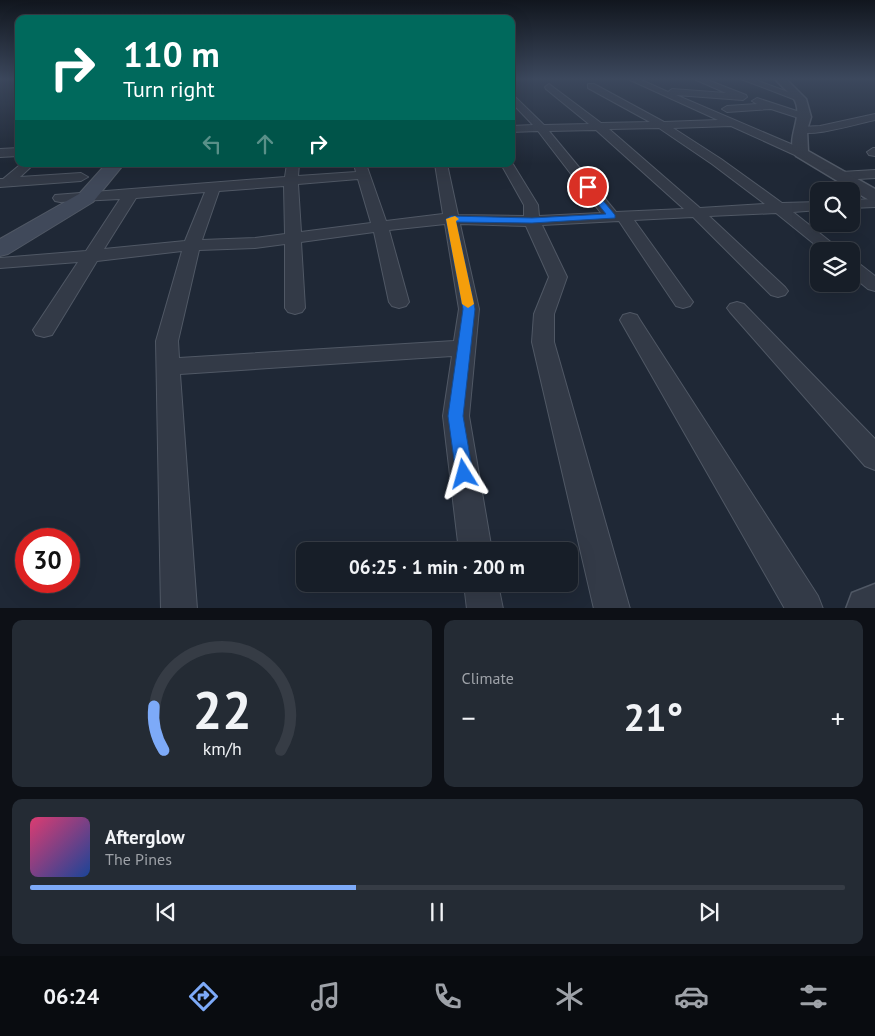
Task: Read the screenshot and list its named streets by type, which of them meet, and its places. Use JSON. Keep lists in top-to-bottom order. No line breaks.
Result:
{"page":{"turn":["110 m","Turn right"],"limit":"30","trip":"06:25 · 1 min · 200 m","tile":"Climate","heat":["−","21°","+"],"song":["Afterglow","The Pines"],"tabs":"06:24","gauge":["22","km/h"]}}
